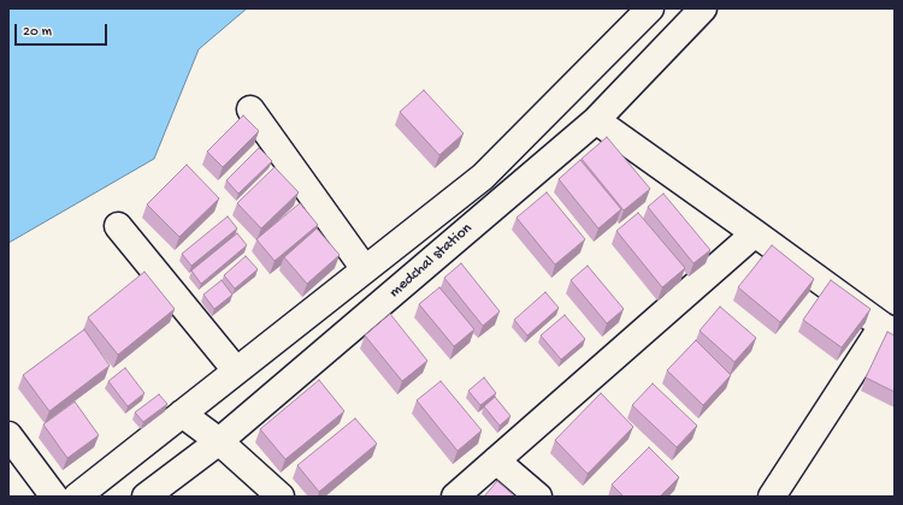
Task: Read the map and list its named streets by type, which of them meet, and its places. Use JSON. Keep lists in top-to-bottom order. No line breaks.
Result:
{"streets":{"street":["medchal station"]},"scale_bar":"20 m"}
